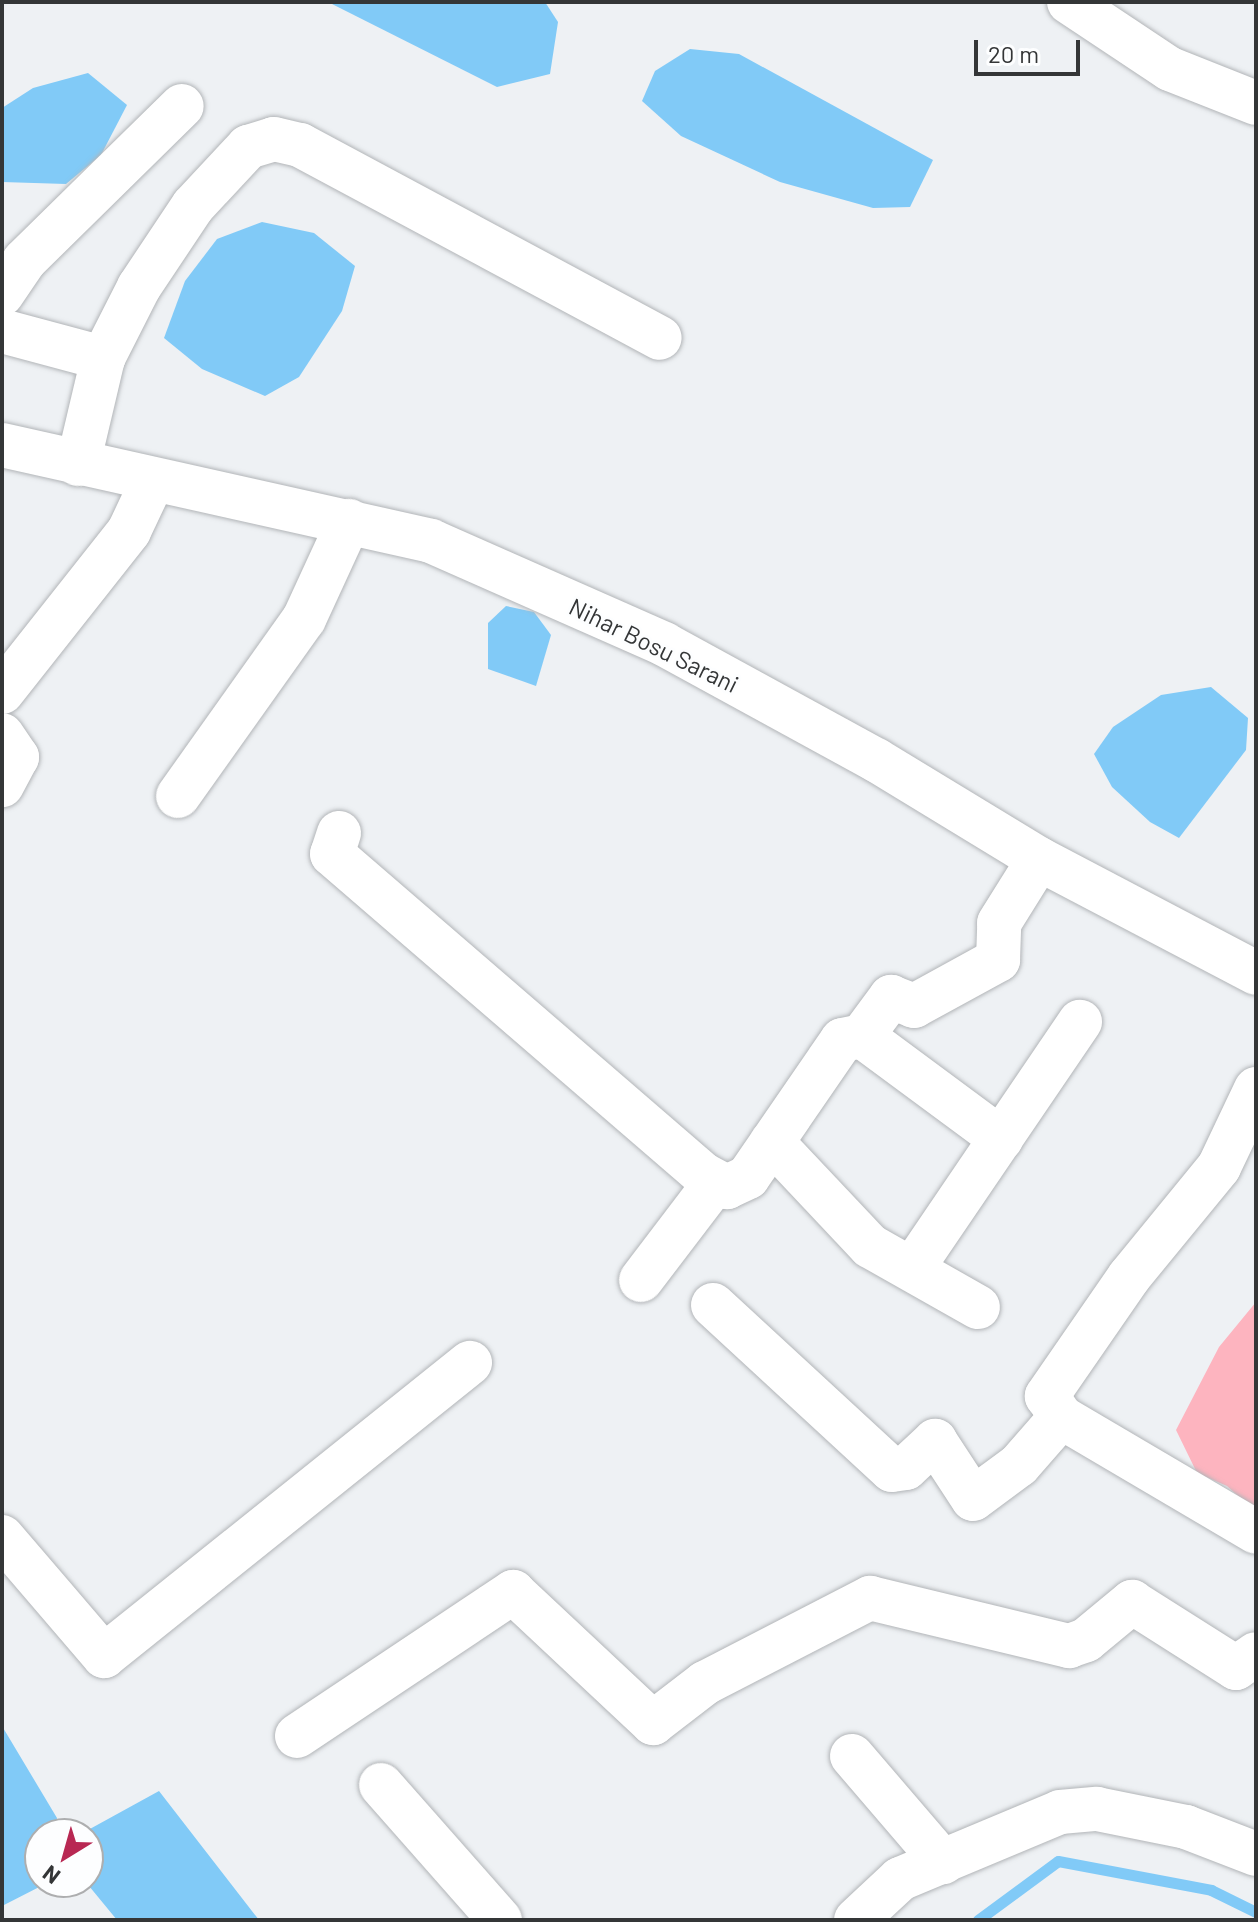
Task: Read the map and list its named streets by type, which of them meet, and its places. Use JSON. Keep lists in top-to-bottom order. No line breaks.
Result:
{"streets":{"street":["Nihar Bosu Sarani"]},"scale_bar":"20 m","north":"bottom left"}
